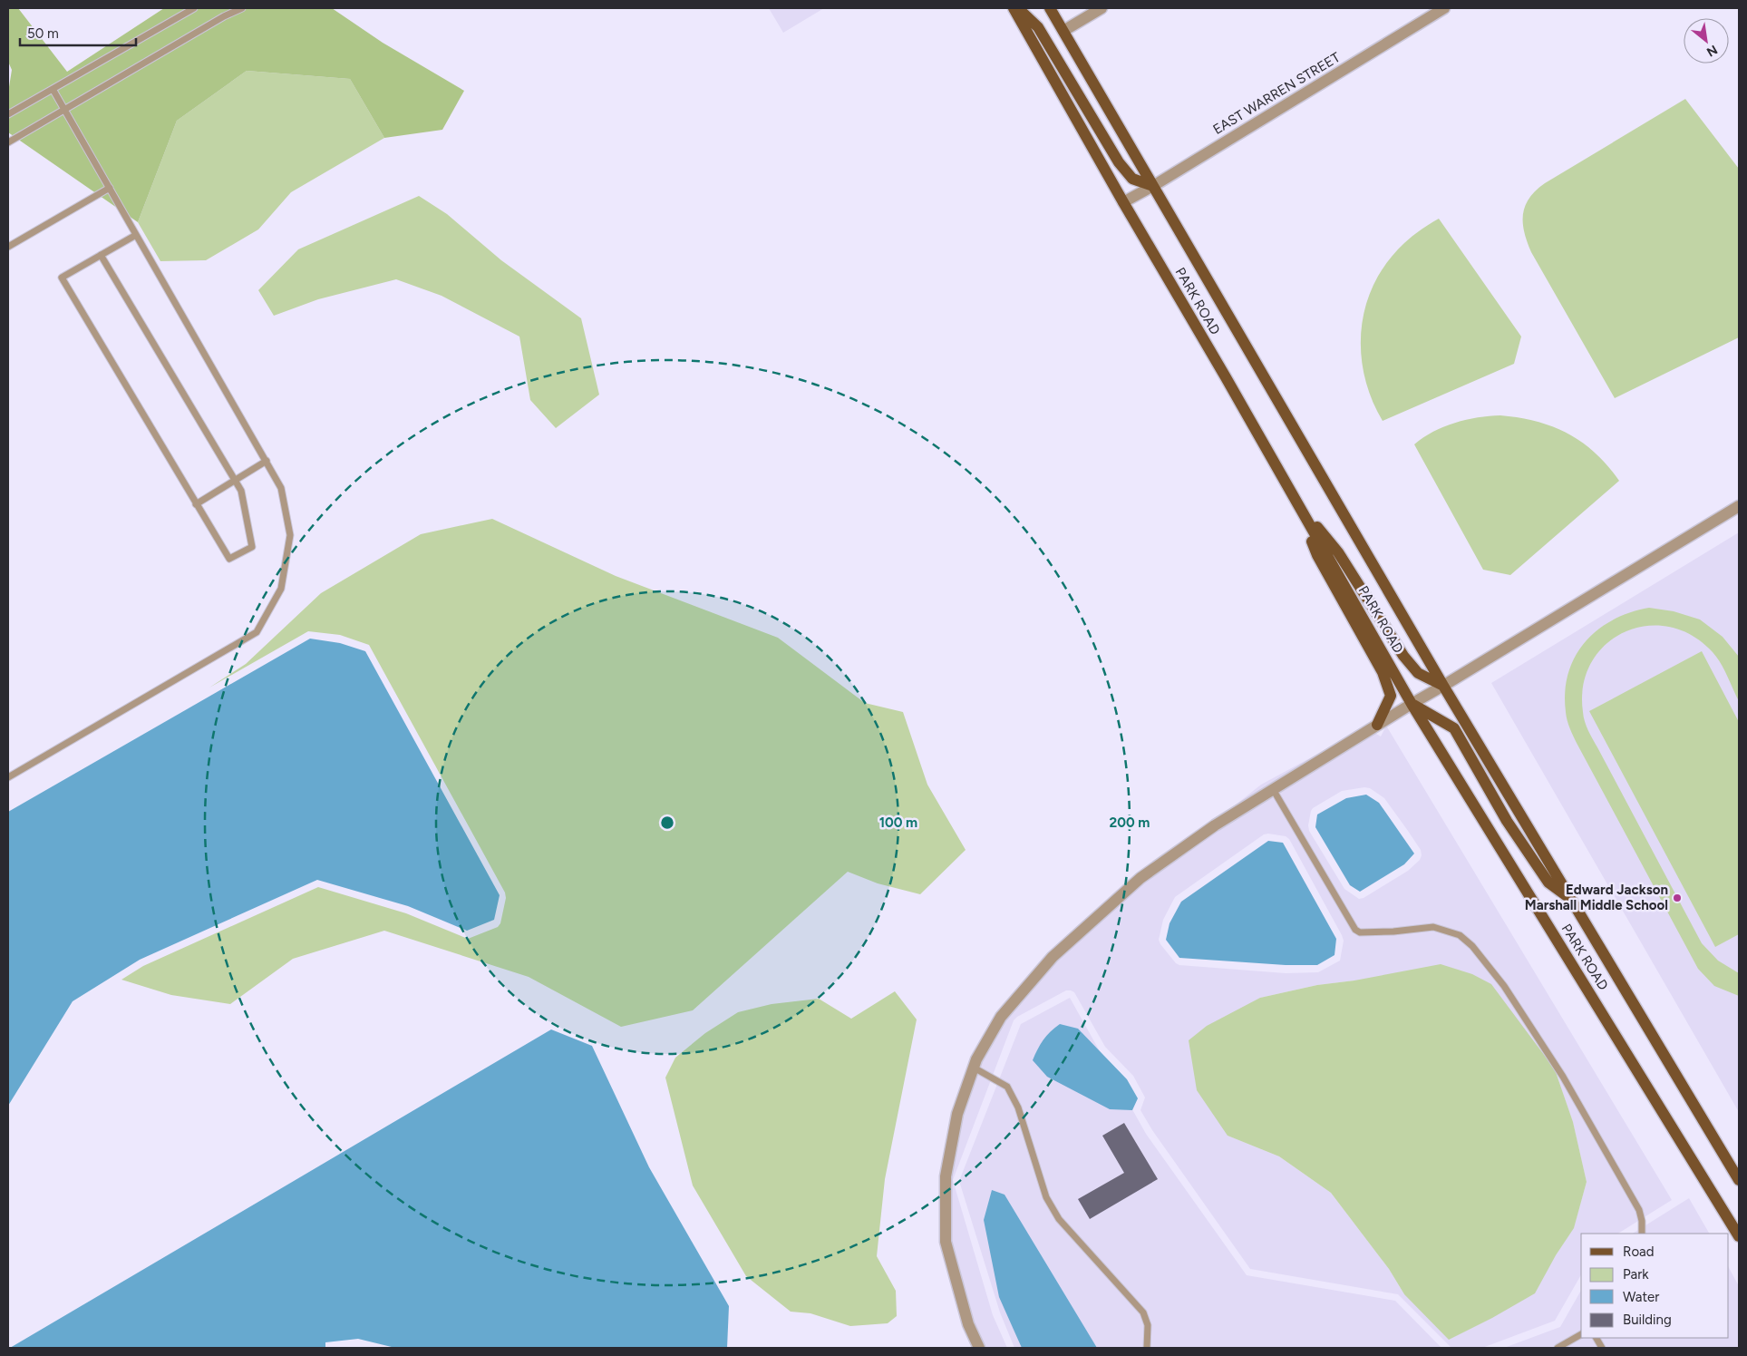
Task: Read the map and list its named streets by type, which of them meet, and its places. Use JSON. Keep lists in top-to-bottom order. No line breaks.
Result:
{"streets":{"main road":["PARK ROAD"],"street":["EAST WARREN STREET"]},"crossings":[["EAST WARREN STREET","PARK ROAD"]],"places":["Edward Jackson Marshall Middle School"],"legend":["Road","Park","Water","Building"],"scale_bar":"50 m","north":"bottom right","rings":["100 m","200 m"]}
